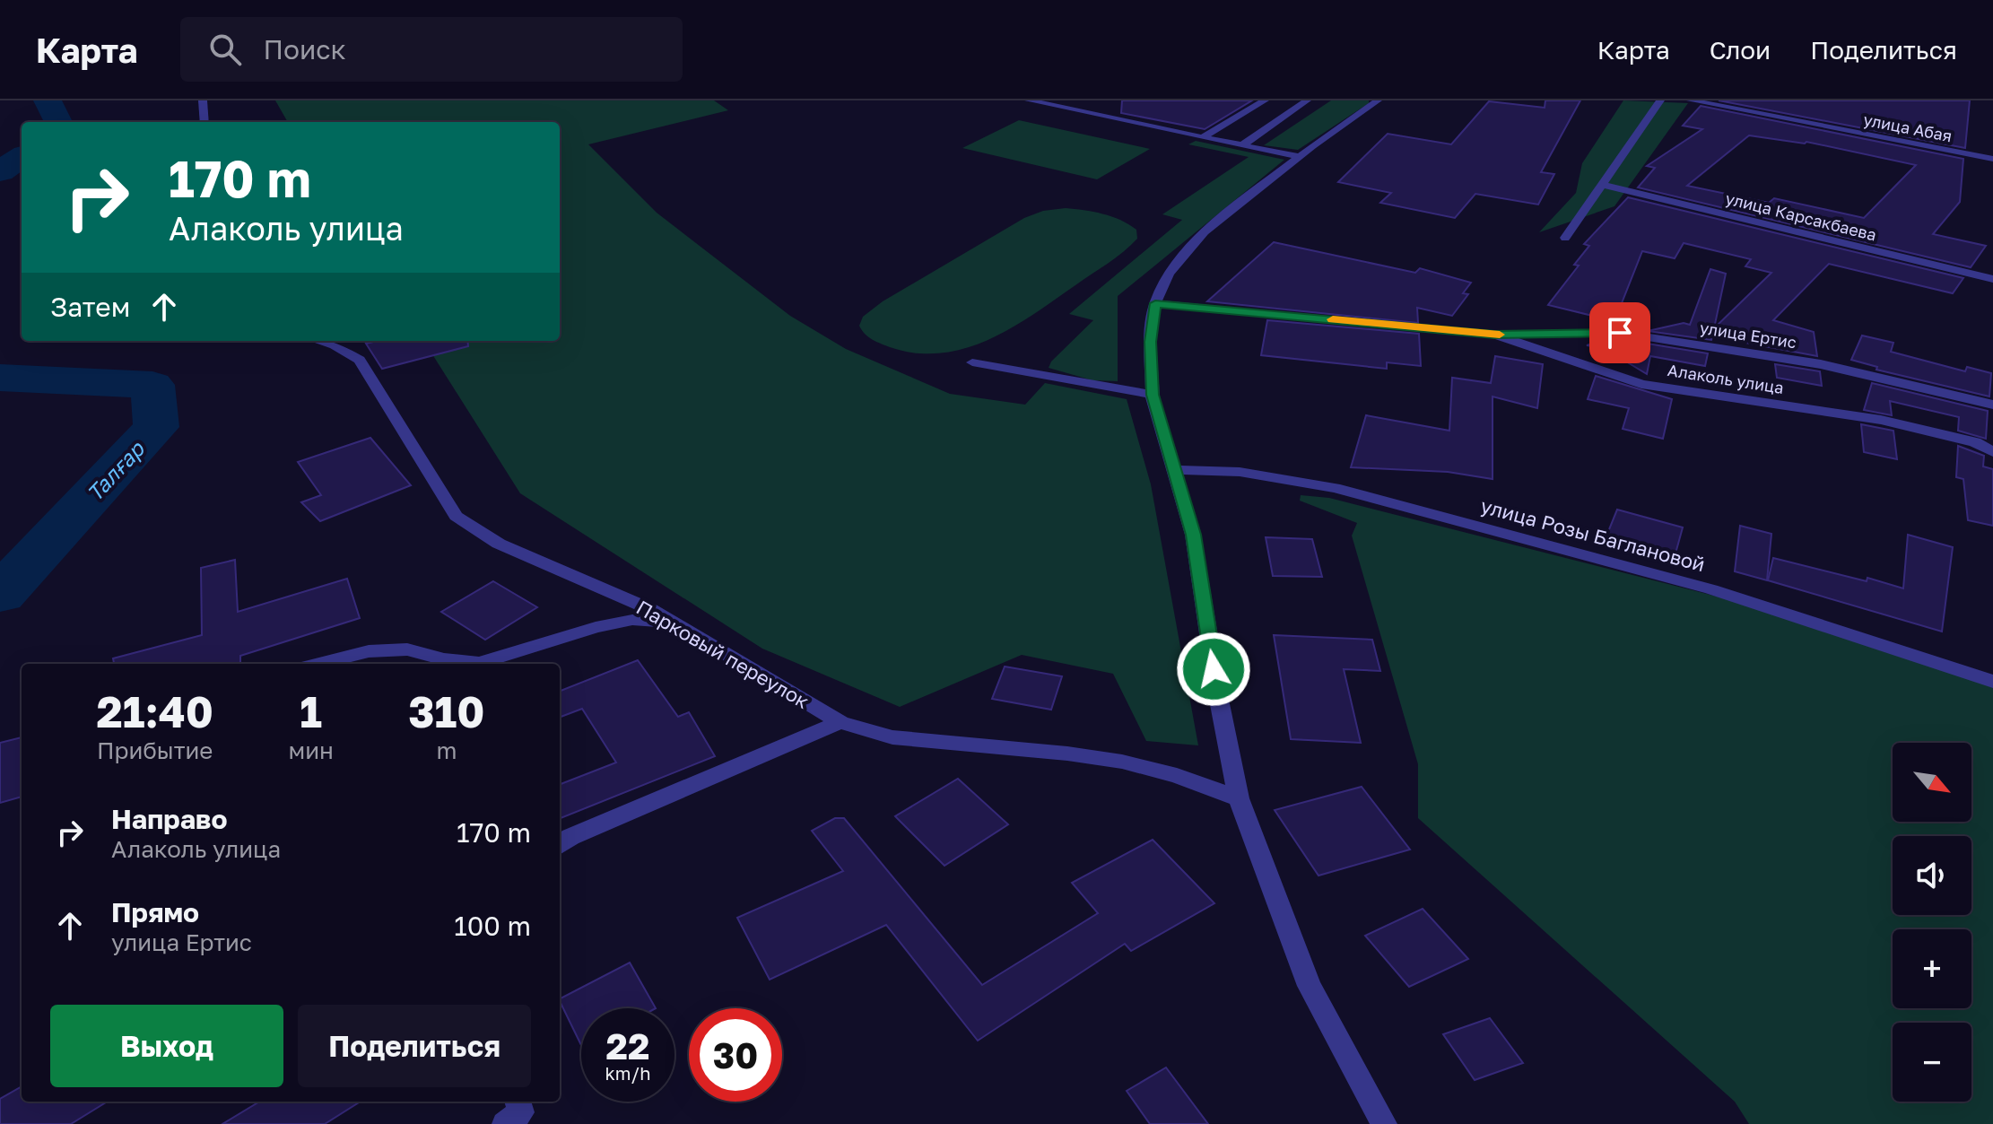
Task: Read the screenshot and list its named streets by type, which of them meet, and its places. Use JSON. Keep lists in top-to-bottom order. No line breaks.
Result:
{"streets":{"street":["улица Абая","улица Карсакбаева","улица Ертис","Алаколь улица","улица Розы Баглановой","Парковый переулок"]},"crossings":[["улица Ертис","Алаколь улица"]],"water":["Талғар"],"north":"bottom right","page":{"header":"Карта","search":"Поиск","nav":["Карта","Слои","Поделиться"],"turn":["170 m","Алаколь улица"],"then":"Затем","eta":["21:40","Прибытие","1","мин","310","m"],"map_buttons":["+","−"],"list":[{"name":"Направо","note":"Алаколь улица","value":"170 m"},{"name":"Прямо","note":"улица Ертис","value":"100 m"}],"buttons":["Выход","Поделиться"],"speed":"22 km/h","limit":"30"}}
